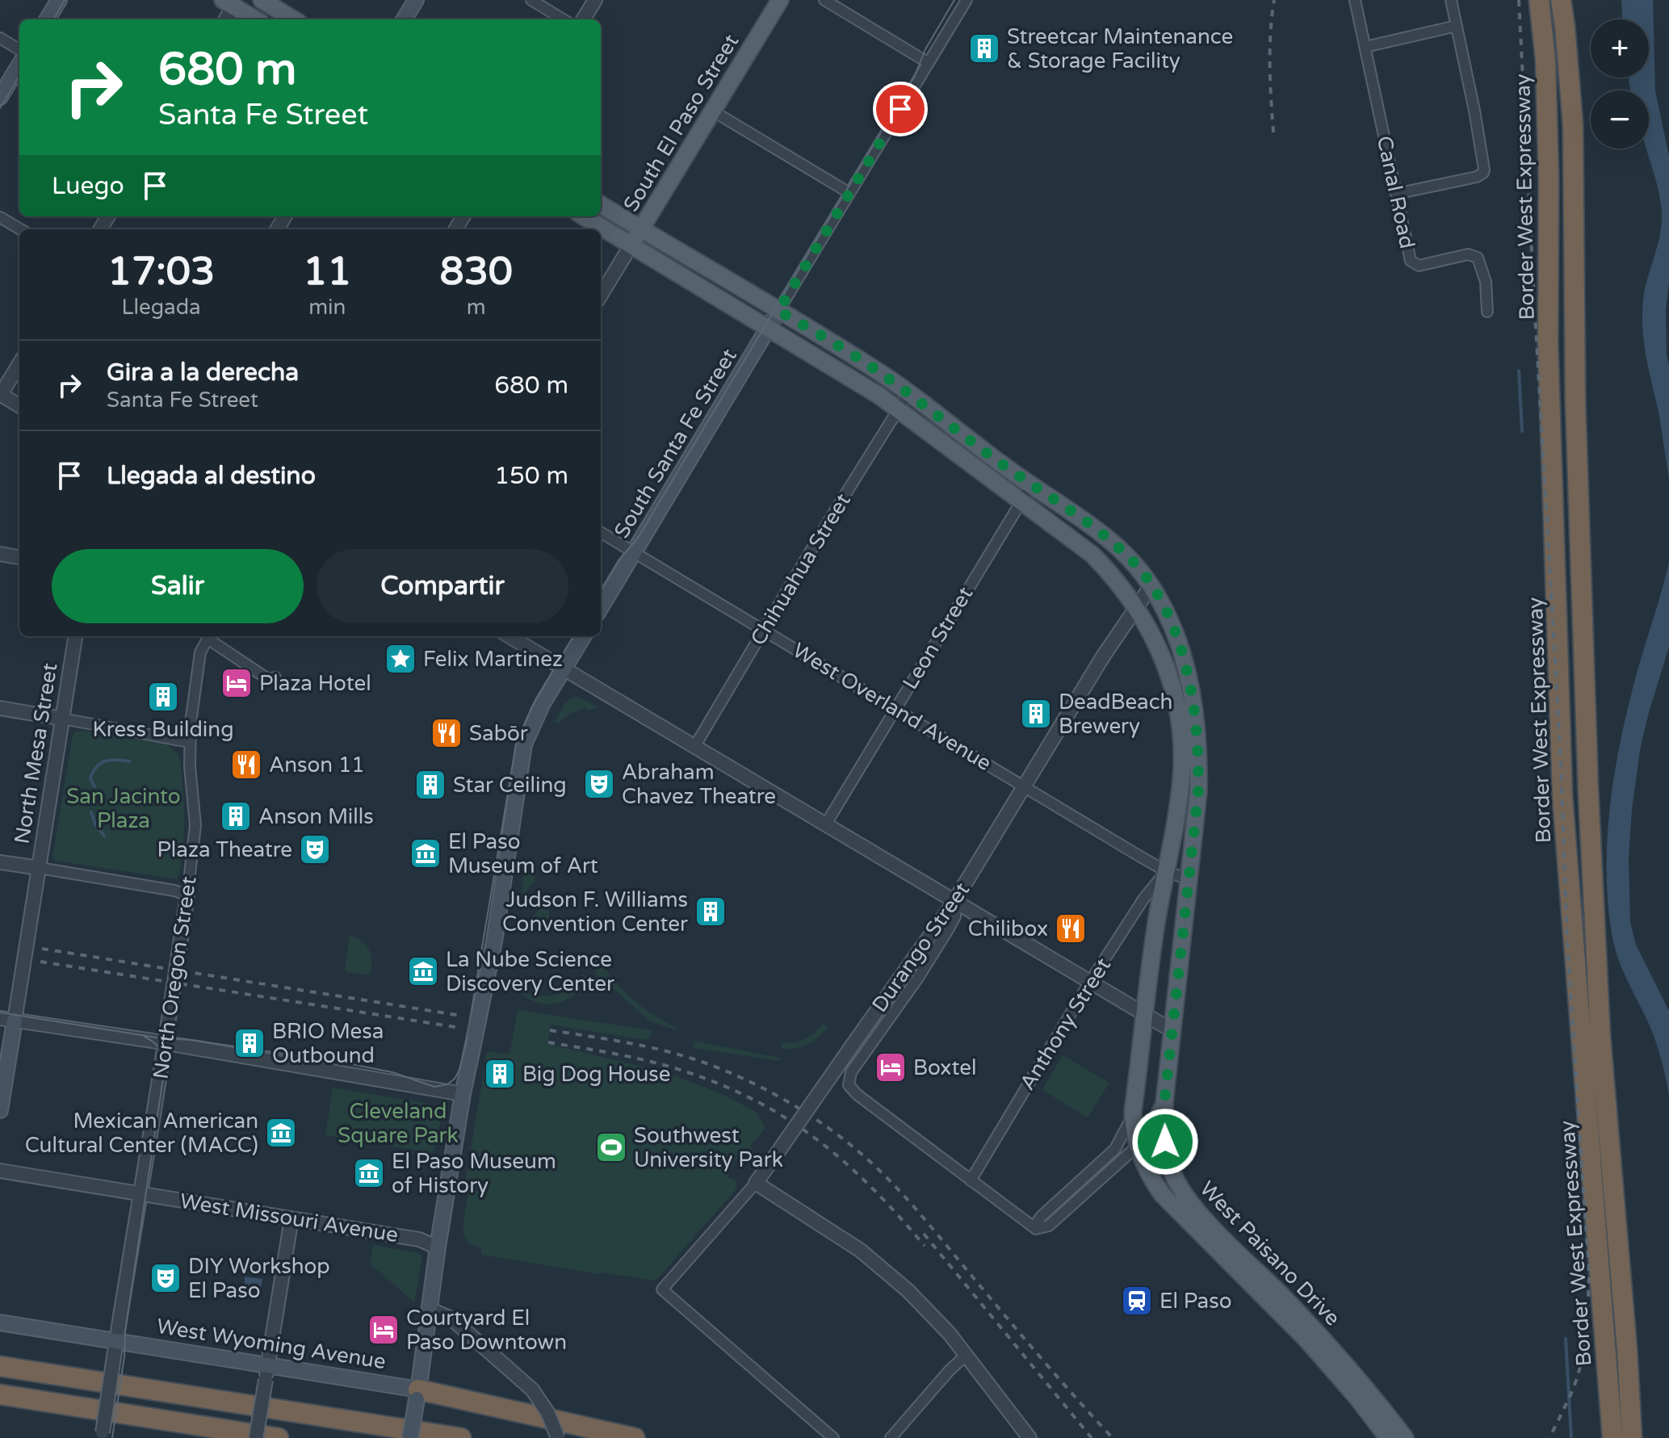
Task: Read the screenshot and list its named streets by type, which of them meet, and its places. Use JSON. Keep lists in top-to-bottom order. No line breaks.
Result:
{"streets":{"highway":["Border West Expressway"],"main road":["South El Paso Street","South Santa Fe Street","North Mesa Street","West Paisano Drive","West Wyoming Avenue"],"street":["Canal Road","Chihuahua Street","Leon Street","West Overland Avenue","Durango Street","North Oregon Street","Anthony Street","West Missouri Avenue"]},"crossings":[["South El Paso Street","West Paisano Drive"],["South Santa Fe Street","West Overland Avenue"],["South Santa Fe Street","West Paisano Drive"],["Chihuahua Street","West Overland Avenue"],["Chihuahua Street","West Paisano Drive"],["Leon Street","West Overland Avenue"],["Leon Street","West Paisano Drive"],["West Overland Avenue","Durango Street"],["West Overland Avenue","Anthony Street"],["West Overland Avenue","West Paisano Drive"],["Durango Street","West Paisano Drive"],["North Oregon Street","West Missouri Avenue"],["North Oregon Street","West Wyoming Avenue"],["Anthony Street","West Paisano Drive"]],"parks":["San Jacinto Plaza","Cleveland Square Park"],"places":{"building":["Streetcar Maintenance & Storage Facility","Kress Building","DeadBeach Brewery","Star Ceiling","Anson Mills","Judson F. Williams Convention Center","BRIO Mesa Outbound","Big Dog House"],"place":["Felix Martinez"],"hotel":["Plaza Hotel","Boxtel","Courtyard El Paso Downtown"],"restaurant":["Sabōr","Anson 11","Chilibox"],"theatre":["Abraham Chavez Theatre","Plaza Theatre","DIY Workshop El Paso"],"museum":["El Paso Museum of Art","La Nube Science Discovery Center","Mexican American Cultural Center (MACC)","El Paso Museum of History"],"sports":["Southwest University Park"],"station":["El Paso"]},"page":{"map_buttons":["+","−"],"turn":["680 m","Santa Fe Street"],"then":"Luego","eta":["17:03","Llegada","11","min","830","m"],"list":[{"name":"Gira a la derecha","note":"Santa Fe Street","value":"680 m"},{"name":"Llegada al destino","value":"150 m"}],"buttons":["Salir","Compartir"]}}
